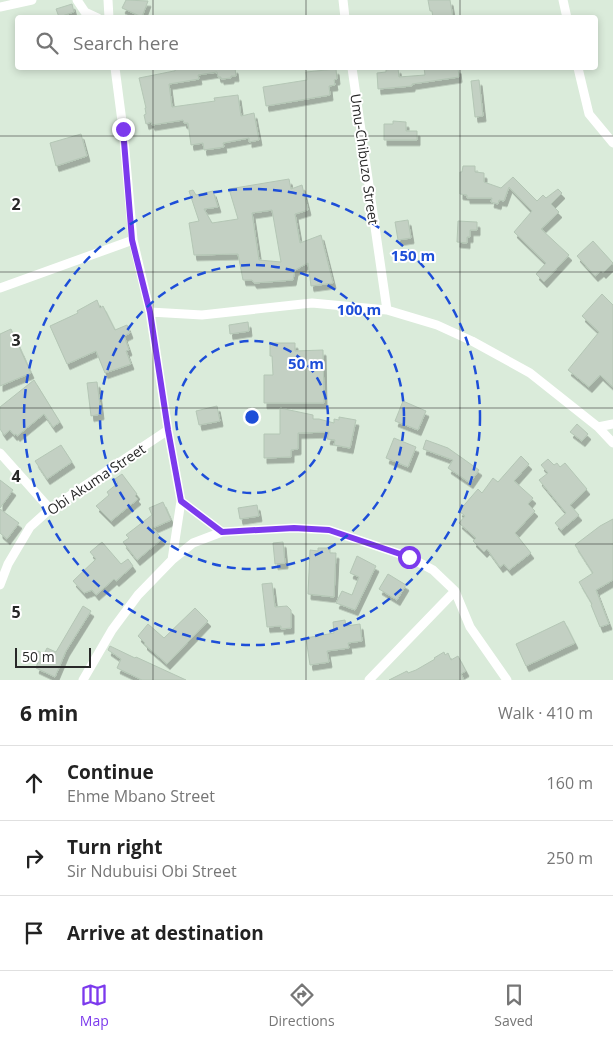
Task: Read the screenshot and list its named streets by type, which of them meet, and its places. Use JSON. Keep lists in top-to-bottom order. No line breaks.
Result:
{"streets":{"street":["Umu-Chibuzo Street","Obi Akuma Street"]},"scale_bar":"50 m","page":{"search":"Search here","scale":"50 m","heading":["6 min","Walk · 410 m"],"list":[["Continue","Ehme Mbano Street","160 m"],["Turn right","Sir Ndubuisi Obi Street","250 m"],"Arrive at destination"],"nav":["Map","Directions","Saved"]},"grid":{"rows":["2","3","4","5"]},"rings":["150 m","100 m","50 m"]}
